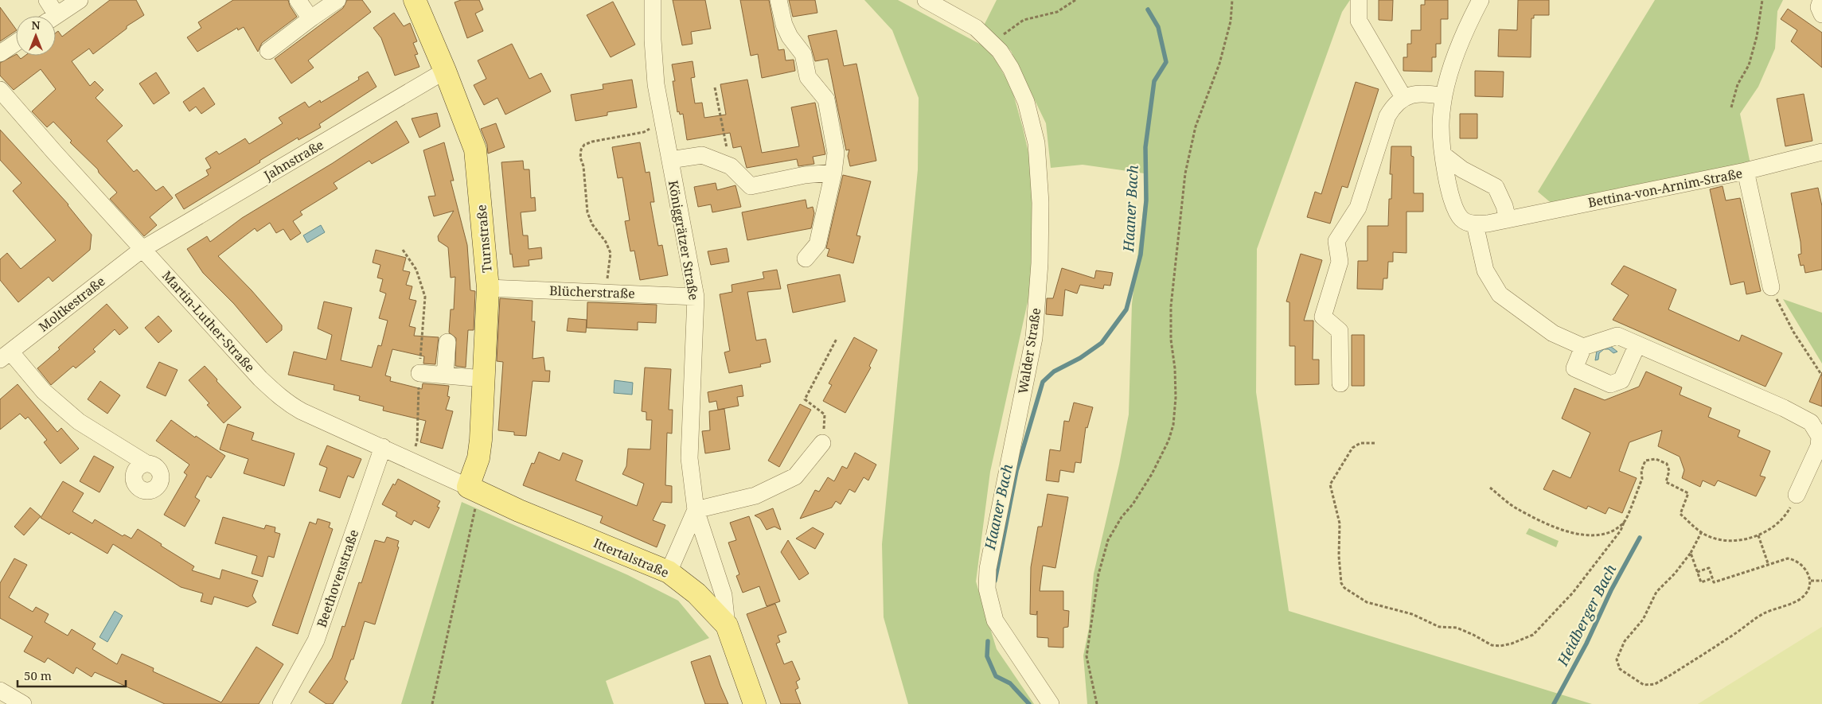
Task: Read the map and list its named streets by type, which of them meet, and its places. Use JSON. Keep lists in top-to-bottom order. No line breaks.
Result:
{"streets":{"main road":["Turnstraße","Ittertalstraße"],"street":["Jahnstraße","Bettina-von-Arnim-Straße","Königgrätzer Straße","Blücherstraße","Moltkestraße","Martin-Luther-Straße","Walder Straße","Beethovenstraße"]},"crossings":[["Jahnstraße","Turnstraße"],["Jahnstraße","Moltkestraße"],["Jahnstraße","Martin-Luther-Straße"],["Turnstraße","Blücherstraße"],["Turnstraße","Martin-Luther-Straße"],["Turnstraße","Ittertalstraße"],["Königgrätzer Straße","Blücherstraße"],["Königgrätzer Straße","Ittertalstraße"],["Moltkestraße","Martin-Luther-Straße"],["Martin-Luther-Straße","Ittertalstraße"],["Martin-Luther-Straße","Beethovenstraße"]],"water":["Haaner Bach","Heidberger Bach"],"scale_bar":"50 m","north":"top"}
